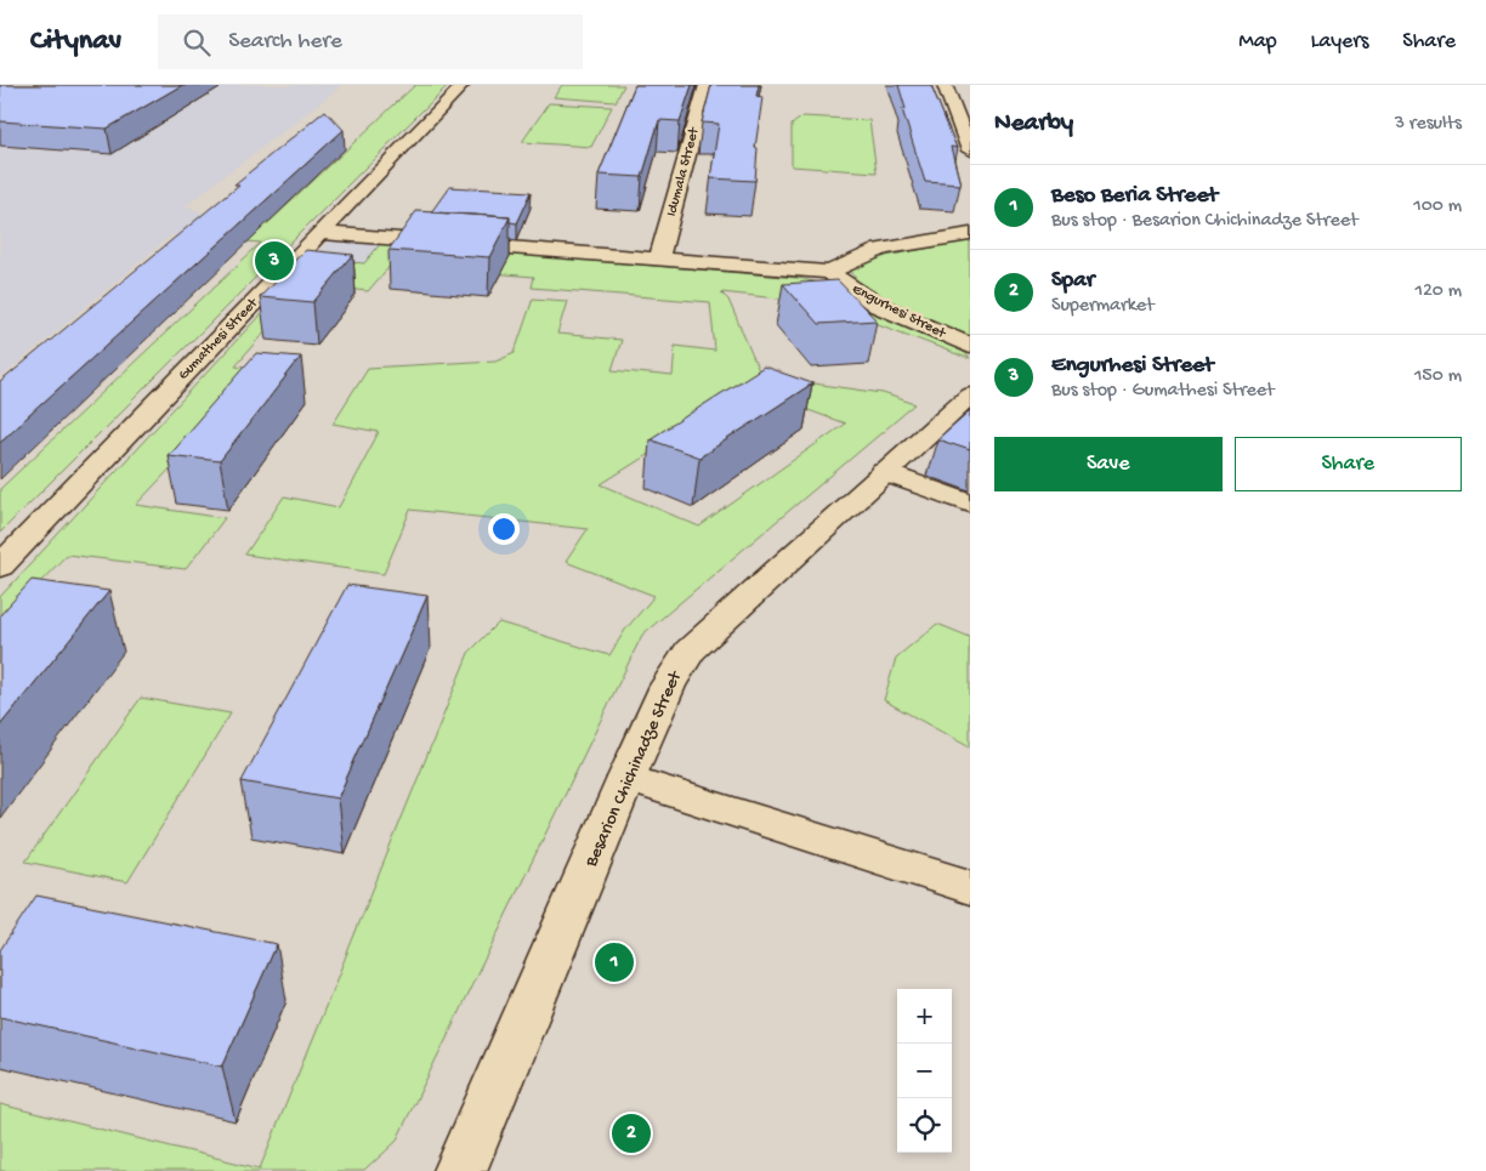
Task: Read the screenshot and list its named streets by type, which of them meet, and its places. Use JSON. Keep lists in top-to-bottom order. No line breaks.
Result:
{"streets":{"street":["Idumala Street","Engurhesi Street","Gumathesi Street","Besarion Chichinadze Street"]},"page":{"header":"Citynav","search":"Search here","nav":["Map","Layers","Share"],"heading":["Nearby","3 results"],"list":[{"mark":"1","name":"Beso Beria Street","note":"Bus stop · Besarion Chichinadze Street","value":"100 m"},{"mark":"2","name":"Spar","note":"Supermarket","value":"120 m"},{"mark":"3","name":"Engurhesi Street","note":"Bus stop · Gumathesi Street","value":"150 m"}],"pins":["3","1","2"],"buttons":["Save","Share"],"map_buttons":["+","−"]}}
